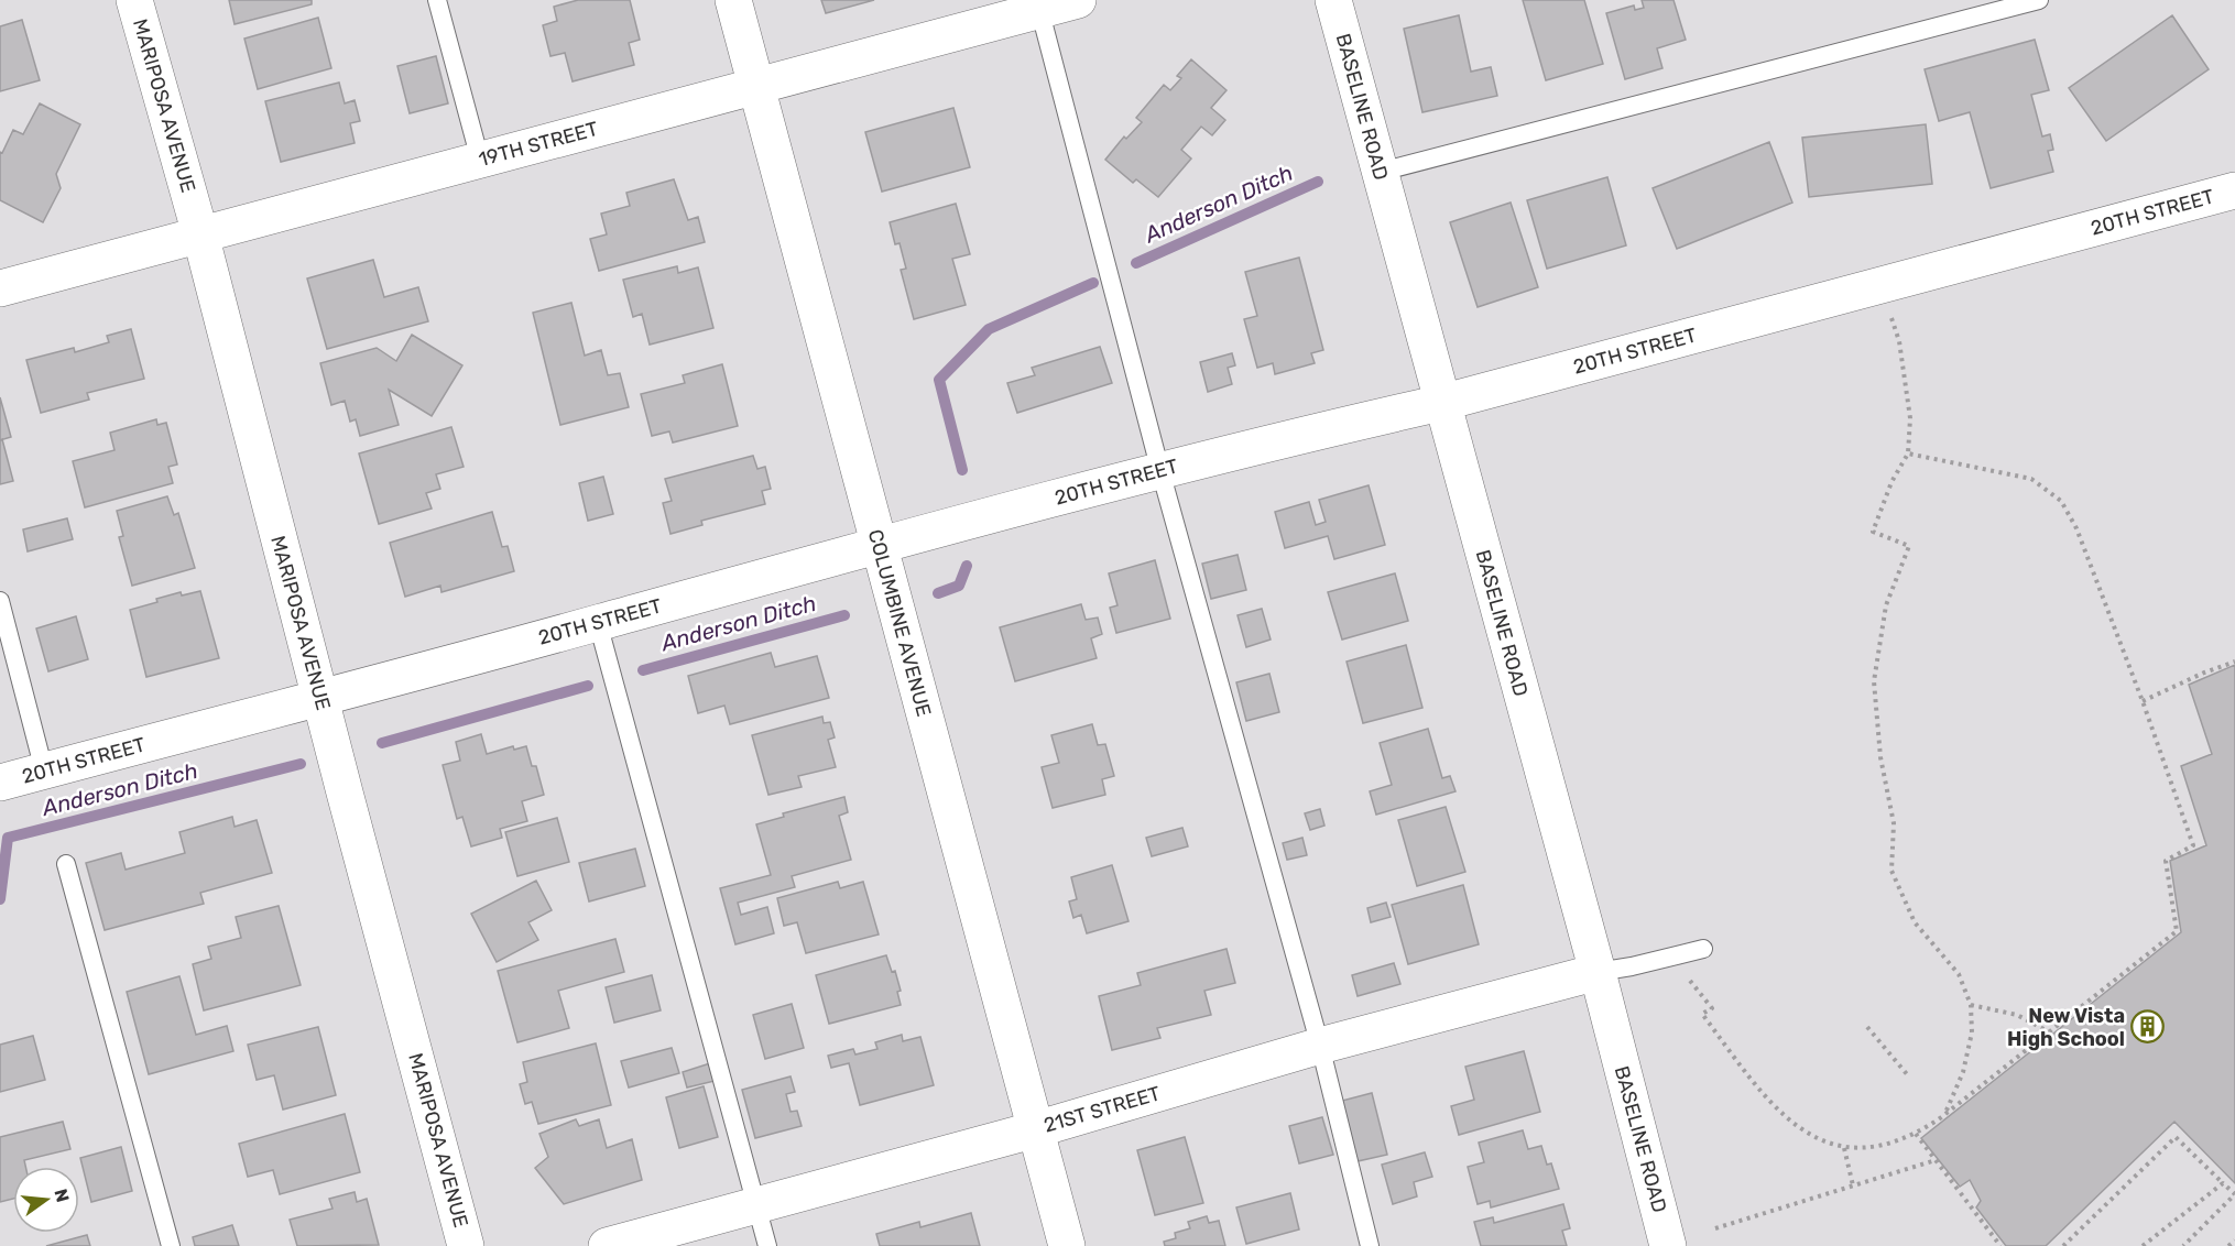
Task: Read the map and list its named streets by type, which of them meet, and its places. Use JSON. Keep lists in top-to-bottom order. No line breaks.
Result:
{"streets":{"street":["MARIPOSA AVENUE","BASELINE ROAD","19TH STREET","20TH STREET","COLUMBINE AVENUE","21ST STREET"]},"crossings":[["MARIPOSA AVENUE","19TH STREET"],["MARIPOSA AVENUE","20TH STREET"],["BASELINE ROAD","20TH STREET"],["BASELINE ROAD","21ST STREET"],["19TH STREET","COLUMBINE AVENUE"],["20TH STREET","COLUMBINE AVENUE"],["COLUMBINE AVENUE","21ST STREET"]],"water":["Anderson Ditch"],"places":{"building":["New Vista High School"]},"north":"right"}
